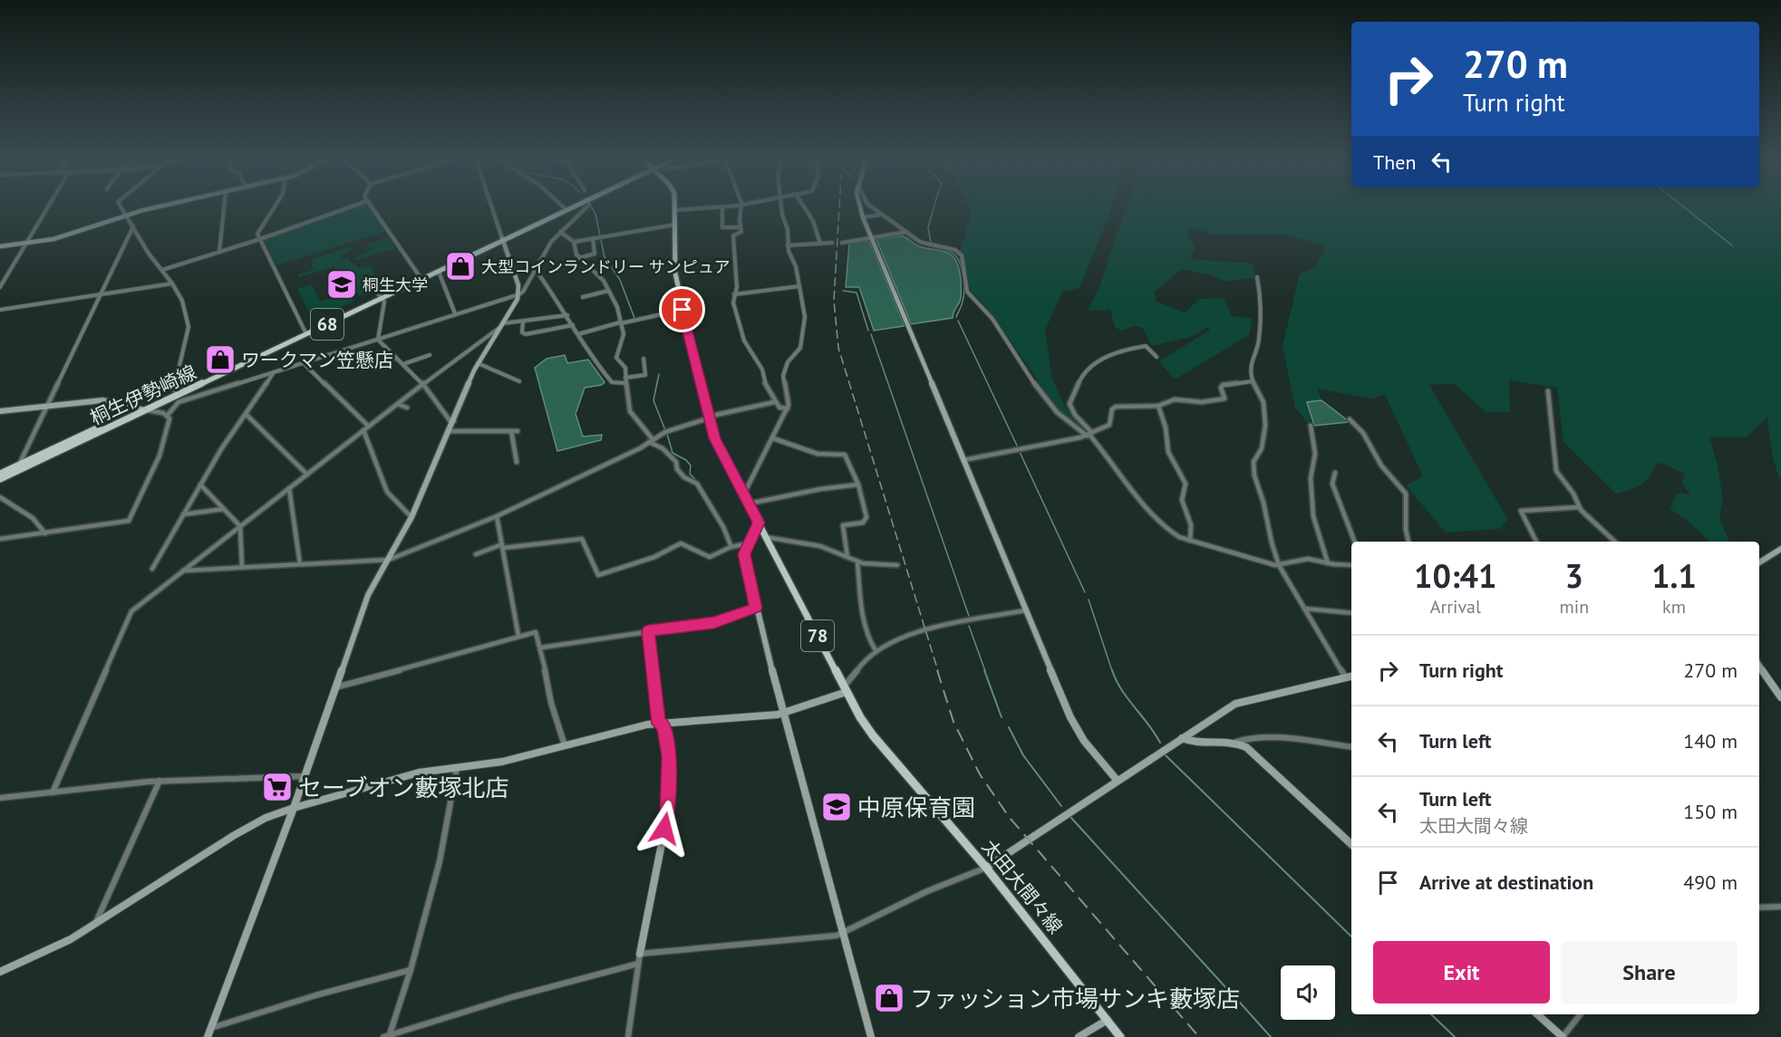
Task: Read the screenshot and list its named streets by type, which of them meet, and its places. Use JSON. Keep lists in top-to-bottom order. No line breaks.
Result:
{"streets":{"main road":["68","桐生伊勢崎線","78","太田大間々線"]},"places":{"shop":["大型コインランドリー サンピュア","ワークマン笠懸店","ファッション市場サンキ藪塚店"],"school or university":["桐生大学","中原保育園"],"supermarket":["セーブオン藪塚北店"]},"page":{"turn":["270 m","Turn right"],"then":"Then","eta":["10:41","Arrival","3","min","1.1","km"],"list":[{"name":"Turn right","value":"270 m"},{"name":"Turn left","value":"140 m"},{"name":"Turn left","note":"太田大間々線","value":"150 m"},{"name":"Arrive at destination","value":"490 m"}],"buttons":["Exit","Share"]}}
